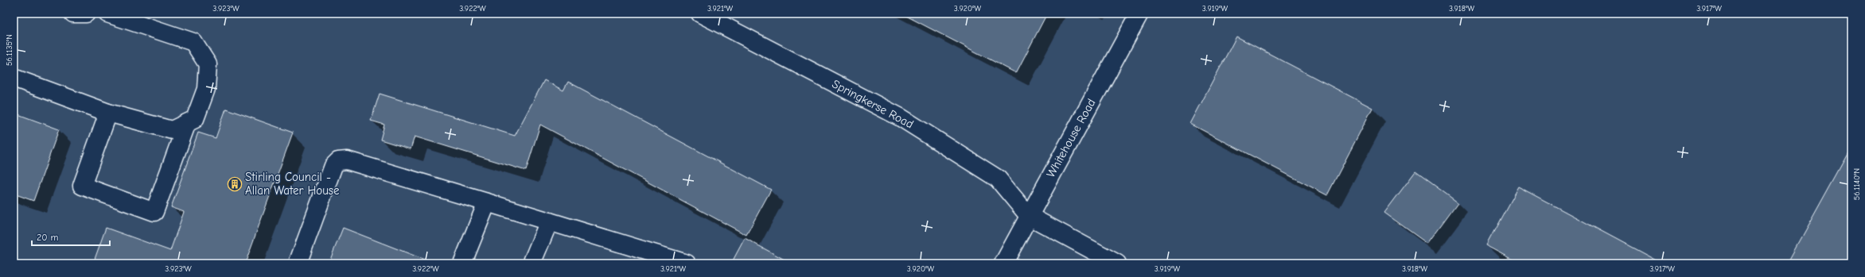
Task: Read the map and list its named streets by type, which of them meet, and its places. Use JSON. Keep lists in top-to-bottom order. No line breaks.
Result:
{"streets":{"street":["Springkerse Road","Whitehouse Road"]},"crossings":[["Springkerse Road","Whitehouse Road"]],"places":{"building":["Stirling Council - Allan Water House"]},"scale_bar":"20 m","coordinates":["3.923°W","3.922°W","3.921°W","3.920°W","3.919°W","3.918°W","3.917°W","56.1135°N","56.1140°N"]}
